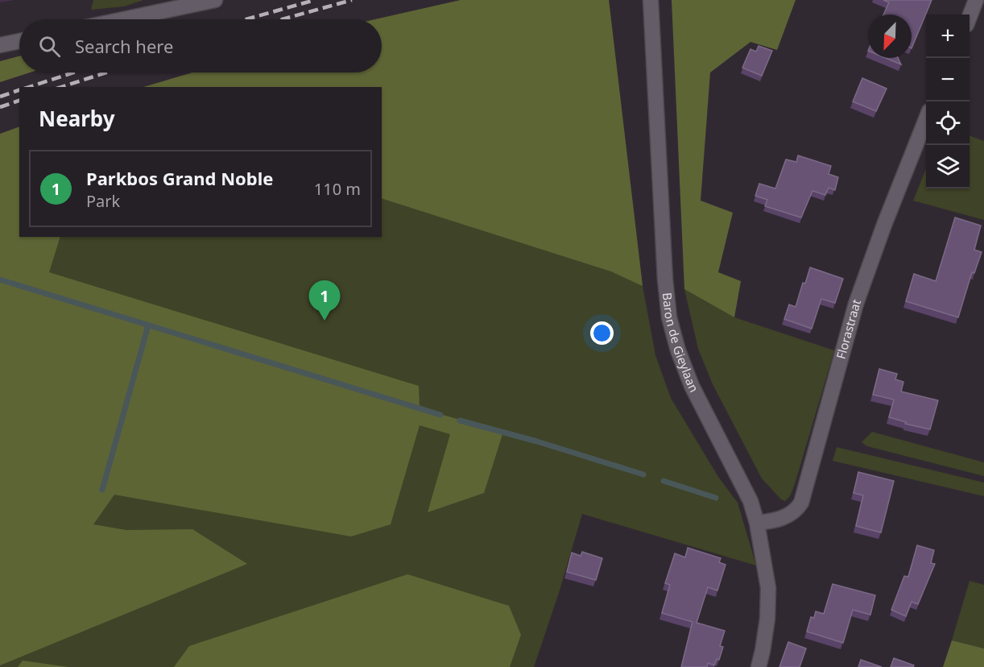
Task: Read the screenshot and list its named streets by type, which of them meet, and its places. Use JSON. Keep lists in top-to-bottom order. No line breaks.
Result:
{"streets":{"street":["Florastraat","Baron de Gieylaan"]},"crossings":[["Florastraat","Baron de Gieylaan"]],"north":"bottom left","page":{"map_buttons":["+","−"],"search":"Search here","heading":"Nearby","list":[{"mark":"1","name":"Parkbos Grand Noble","note":"Park","value":"110 m"}],"pins":"1"}}
